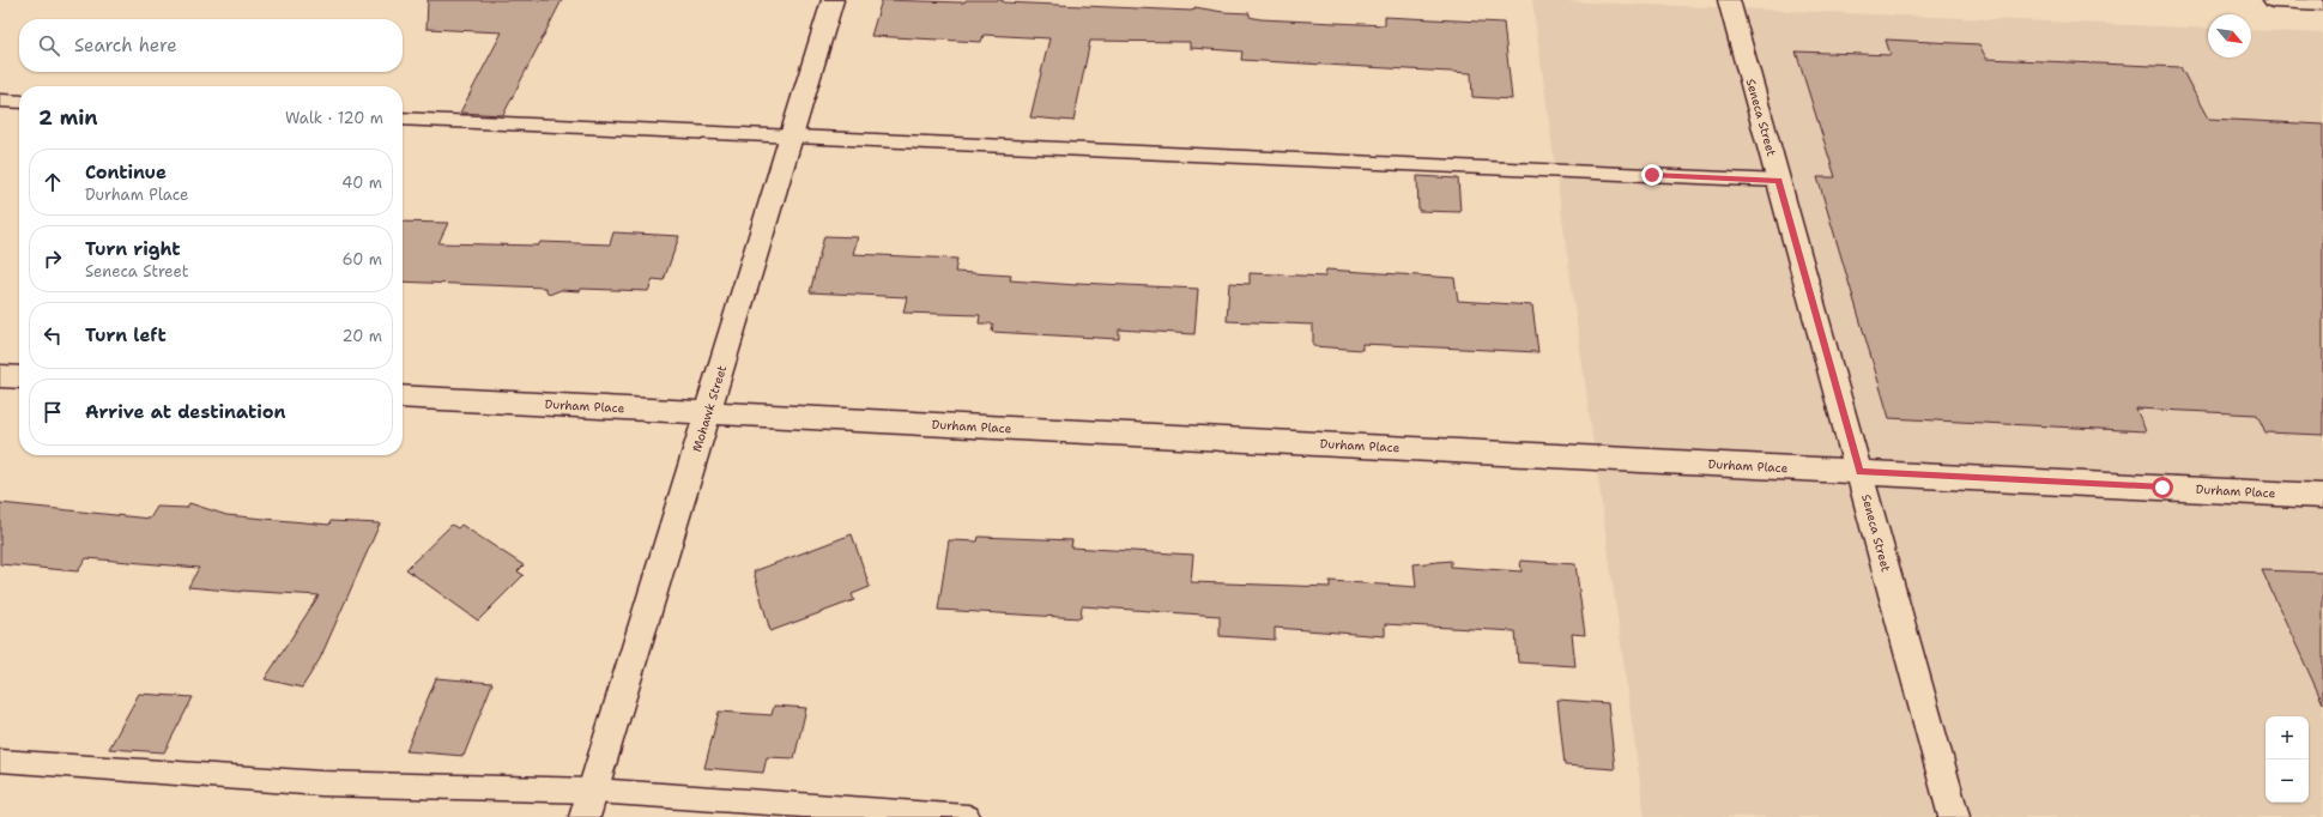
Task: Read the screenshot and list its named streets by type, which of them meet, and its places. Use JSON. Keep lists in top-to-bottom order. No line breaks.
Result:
{"streets":{"street":["Seneca Street","Durham Place","Mohawk Street"]},"crossings":[["Seneca Street","Durham Place"],["Durham Place","Mohawk Street"]],"north":"bottom right","page":{"search":"Search here","heading":["2 min","Walk · 120 m"],"list":[["Continue","Durham Place","40 m"],["Turn right","Seneca Street","60 m"],["Turn left","20 m"],"Arrive at destination"],"map_buttons":["+","−"]}}
